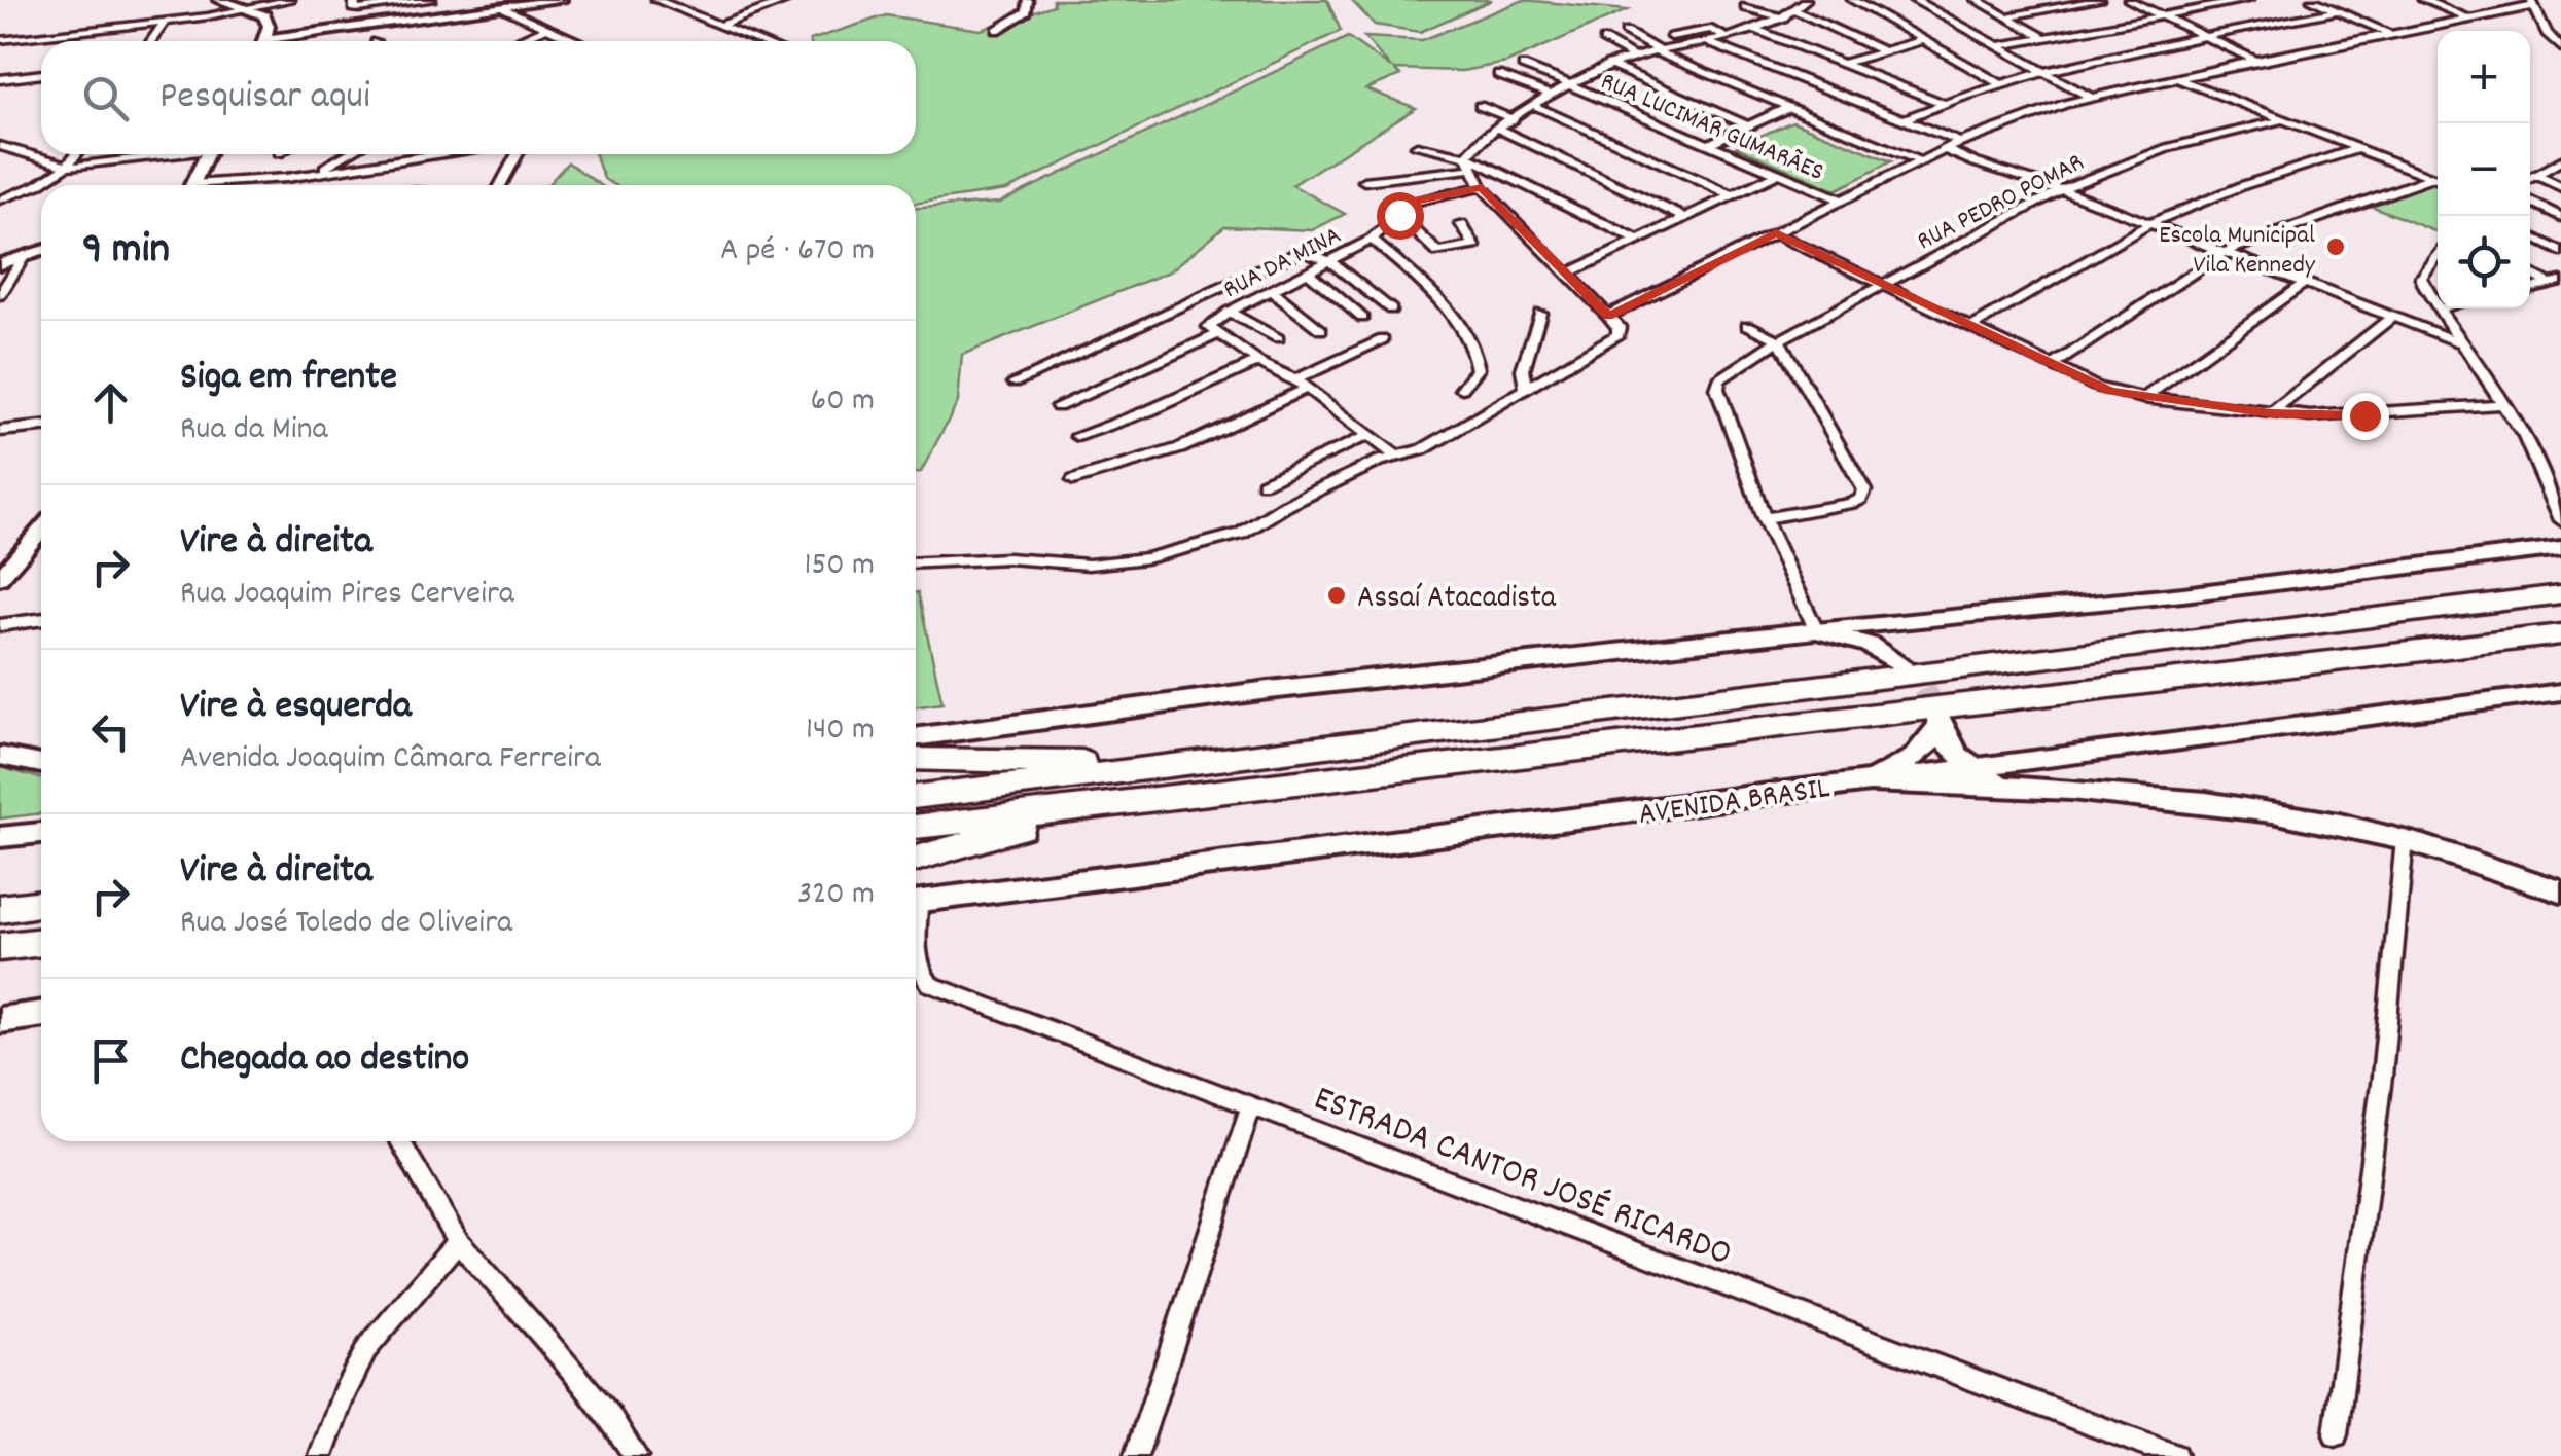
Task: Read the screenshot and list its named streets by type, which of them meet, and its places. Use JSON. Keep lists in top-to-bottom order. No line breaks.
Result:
{"streets":{"main road":["AVENIDA BRASIL"],"street":["RUA LUCIMAR GUMARÃES","RUA PEDRO POMAR","RUA DA MINA","ESTRADA CANTOR JOSÉ RICARDO"]},"places":["Escola Municipal Vila Kennedy","Assaí Atacadista"],"page":{"map_buttons":["+","−"],"search":"Pesquisar aqui","heading":["9 min","A pé · 670 m"],"list":[["Siga em frente","Rua da Mina","60 m"],["Vire à direita","Rua Joaquim Pires Cerveira","150 m"],["Vire à esquerda","Avenida Joaquim Câmara Ferreira","140 m"],["Vire à direita","Rua José Toledo de Oliveira","320 m"],"Chegada ao destino"]}}
